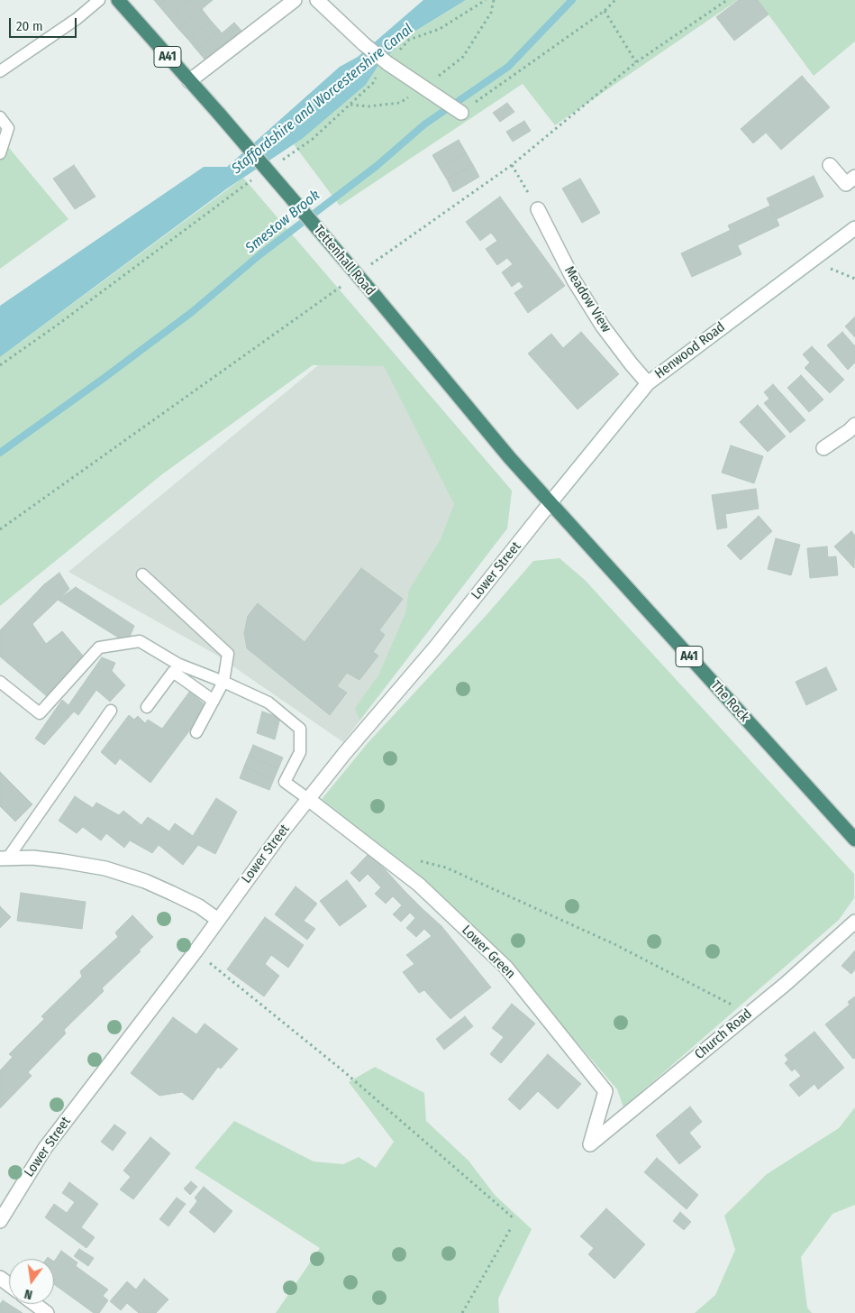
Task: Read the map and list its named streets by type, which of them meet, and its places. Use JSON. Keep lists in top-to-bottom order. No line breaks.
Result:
{"streets":{"highway":["A41","Tettenhall Road","The Rock"],"street":["Meadow View","Henwood Road","Lower Street","Lower Green","Church Road"]},"crossings":[["Tettenhall Road","Henwood Road"],["Tettenhall Road","Lower Street"],["Tettenhall Road","The Rock"],["Meadow View","Henwood Road"],["Henwood Road","Lower Street"],["Henwood Road","The Rock"],["Lower Street","The Rock"],["Lower Street","Lower Green"],["Lower Green","Church Road"]],"water":["Staffordshire and Worcestershire Canal","Smestow Brook"],"scale_bar":"20 m","north":"bottom"}
